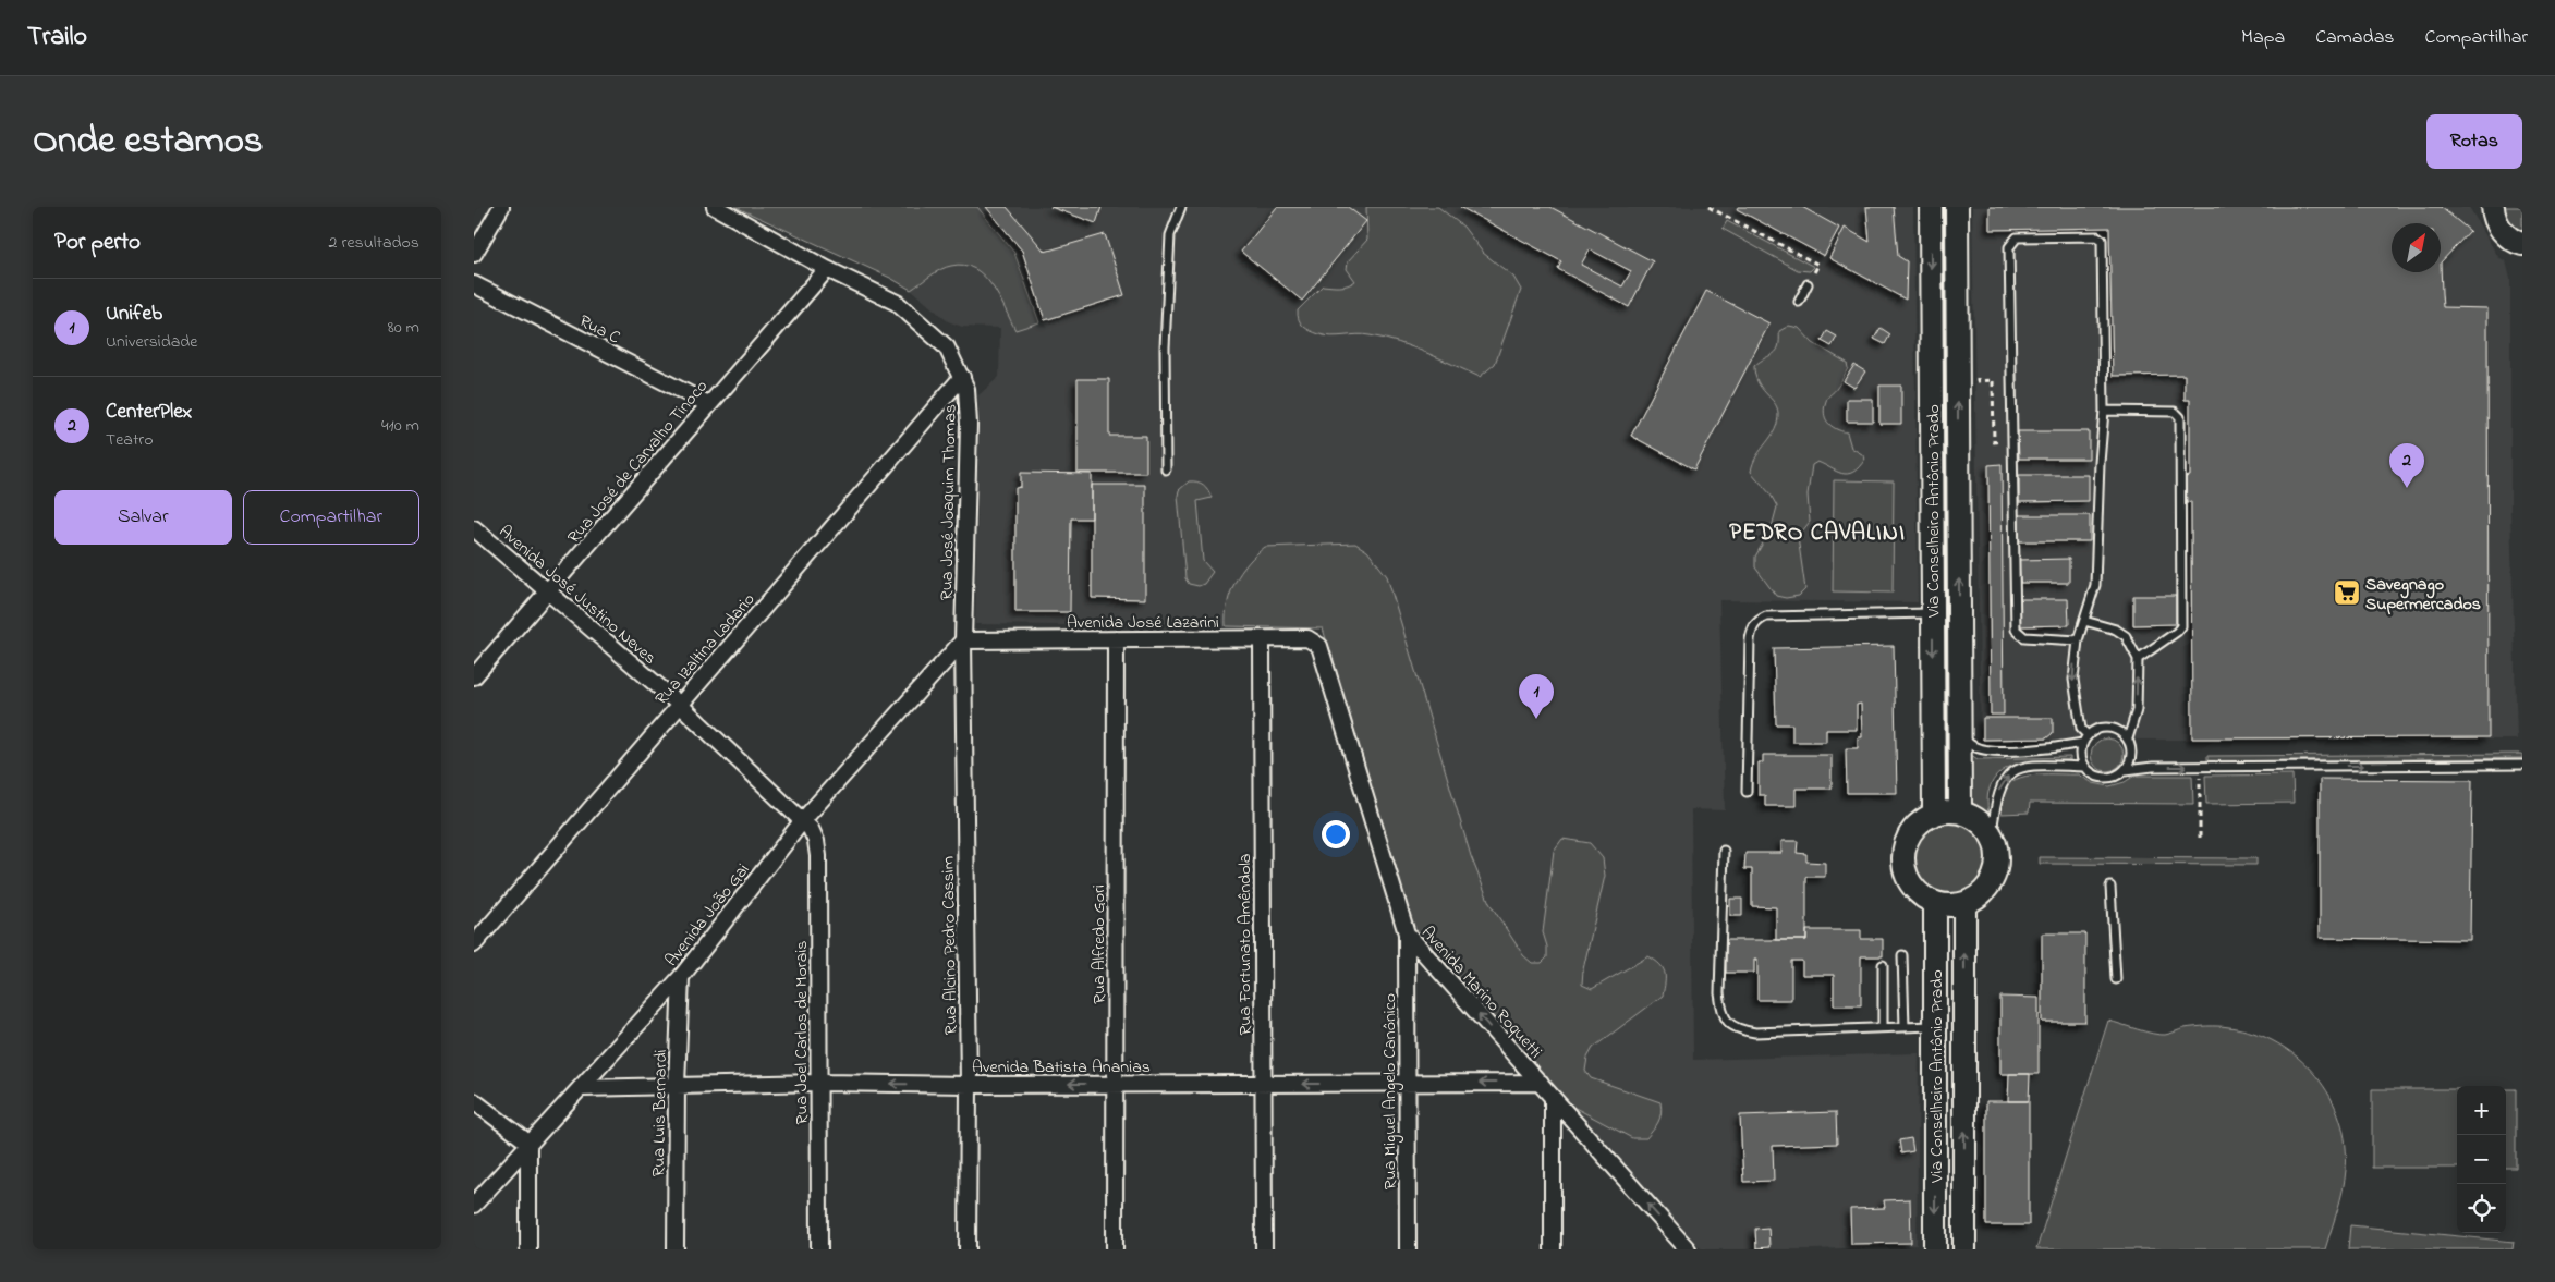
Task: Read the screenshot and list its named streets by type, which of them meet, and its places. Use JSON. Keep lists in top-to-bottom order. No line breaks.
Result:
{"streets":{"main road":["Via Conselheiro Antônio Prado"],"street":["Rua C","Rua José de Carvalho Tinoco","Rua José Joaquim Thomas","Avenida José Justino Neves","Avenida José Lazarini","Rua Izaltina Ladario","Avenida João Gai","Rua Alfredo Gori","Rua Fortunato Amêndola","Rua Alcino Pedro Cassim","Avenida Marino Roquetti","Rua Joel Carlos de Morais","Avenida Batista Ananias","Rua Miguel Angelo Canônico","Rua Luis Bernardi"]},"crossings":[["Rua C","Rua José de Carvalho Tinoco"],["Rua José de Carvalho Tinoco","Rua José Joaquim Thomas"],["Rua José de Carvalho Tinoco","Avenida José Justino Neves"],["Rua José Joaquim Thomas","Avenida José Lazarini"],["Rua José Joaquim Thomas","Rua Izaltina Ladario"],["Rua José Joaquim Thomas","Avenida João Gai"],["Rua José Joaquim Thomas","Rua Alcino Pedro Cassim"],["Avenida José Justino Neves","Rua Izaltina Ladario"],["Avenida José Justino Neves","Avenida João Gai"],["Avenida José Justino Neves","Rua Joel Carlos de Morais"],["Avenida José Lazarini","Avenida João Gai"],["Avenida José Lazarini","Rua Alfredo Gori"],["Avenida José Lazarini","Rua Fortunato Amêndola"],["Avenida José Lazarini","Rua Alcino Pedro Cassim"],["Avenida José Lazarini","Avenida Marino Roquetti"],["Avenida João Gai","Rua Alcino Pedro Cassim"],["Avenida João Gai","Rua Joel Carlos de Morais"],["Avenida João Gai","Avenida Batista Ananias"],["Avenida João Gai","Rua Luis Bernardi"],["Rua Alfredo Gori","Avenida Batista Ananias"],["Rua Fortunato Amêndola","Avenida Batista Ananias"],["Rua Alcino Pedro Cassim","Avenida Batista Ananias"],["Avenida Marino Roquetti","Avenida Batista Ananias"],["Avenida Marino Roquetti","Rua Miguel Angelo Canônico"],["Rua Joel Carlos de Morais","Avenida Batista Ananias"],["Avenida Batista Ananias","Rua Miguel Angelo Canônico"],["Avenida Batista Ananias","Rua Luis Bernardi"]],"one_way":["Avenida Marino Roquetti","Avenida Batista Ananias"],"districts":["PEDRO CAVALINI"],"places":{"supermarket":["Savegnago Supermercados"]},"north":"top right","page":{"header":"Trailo","nav":["Mapa","Camadas","Compartilhar"],"title":"Onde estamos","buttons":["Rotas",["Salvar","Compartilhar"]],"heading":["Por perto","2 resultados"],"list":[{"mark":"1","name":"Unifeb","note":"Universidade","value":"80 m"},{"mark":"2","name":"CenterPlex","note":"Teatro","value":"410 m"}],"pins":["2","1"],"map_buttons":["+","−"]}}
